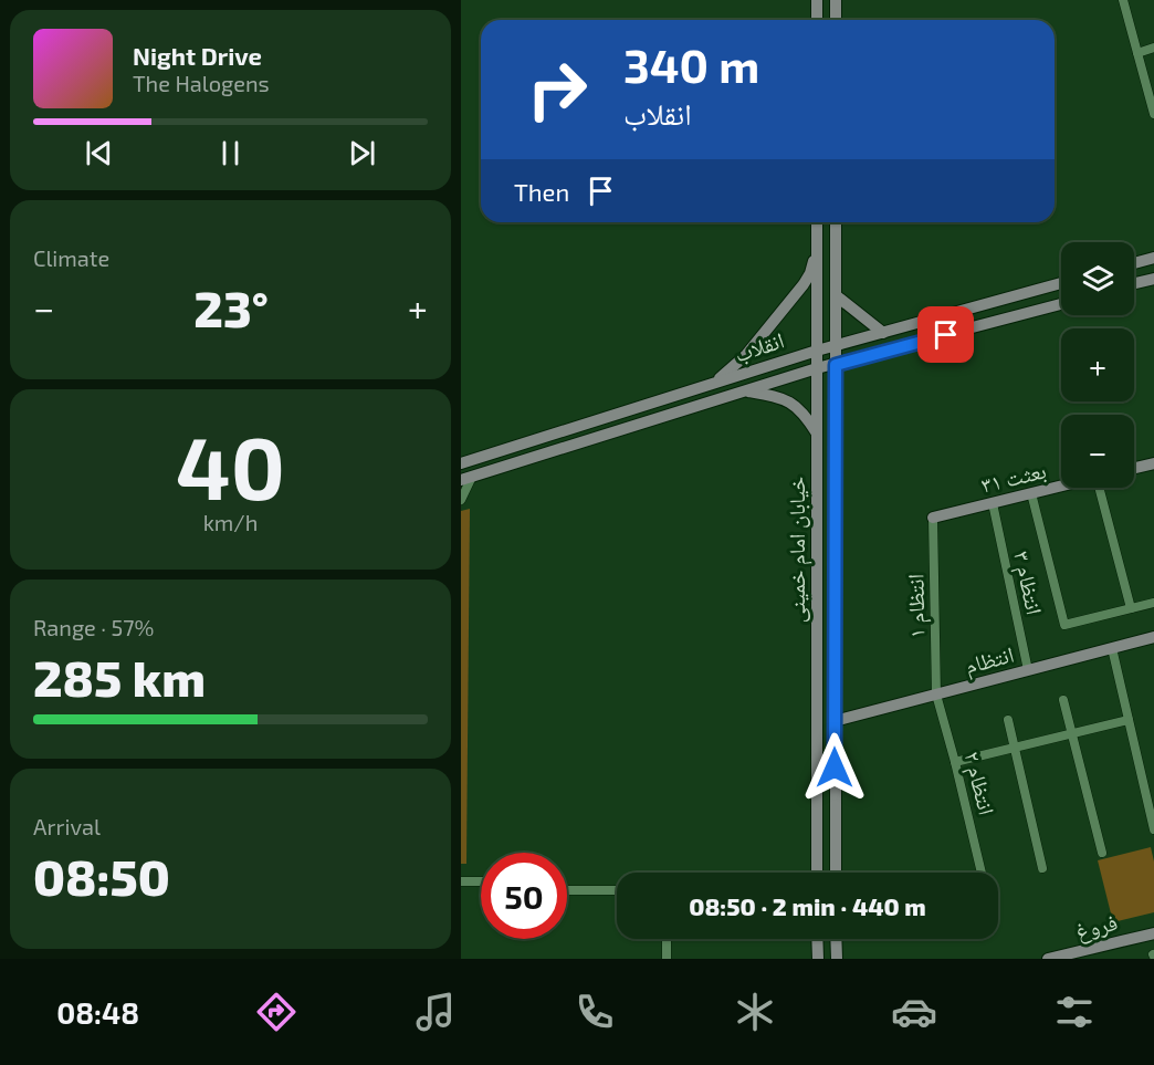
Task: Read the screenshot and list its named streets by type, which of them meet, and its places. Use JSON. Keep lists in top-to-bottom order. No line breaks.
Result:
{"streets":{"main road":["انقلاب","بعثت ۳۱","خیابان امام خمینی","انتظام","فروغ"],"street":["انتظام ۳","انتظام ۱","انتظام ۲"]},"crossings":[["انقلاب","خیابان امام خمینی"],["بعثت ۳۱","انتظام ۳"],["بعثت ۳۱","انتظام ۱"],["خیابان امام خمینی","انتظام"],["انتظام ۳","انتظام"],["انتظام ۱","انتظام"],["انتظام ۱","انتظام ۲"],["انتظام","انتظام ۲"]],"page":{"turn":["340 m","انقلاب"],"song":["Night Drive","The Halogens"],"then":"Then","tile":["Climate",["40","km/h"],["Range · 57%","285 km"],["Arrival","08:50"]],"map_buttons":["+","−"],"heat":["−","23°","+"],"limit":"50","trip":"08:50 · 2 min · 440 m","tabs":"08:48"}}
